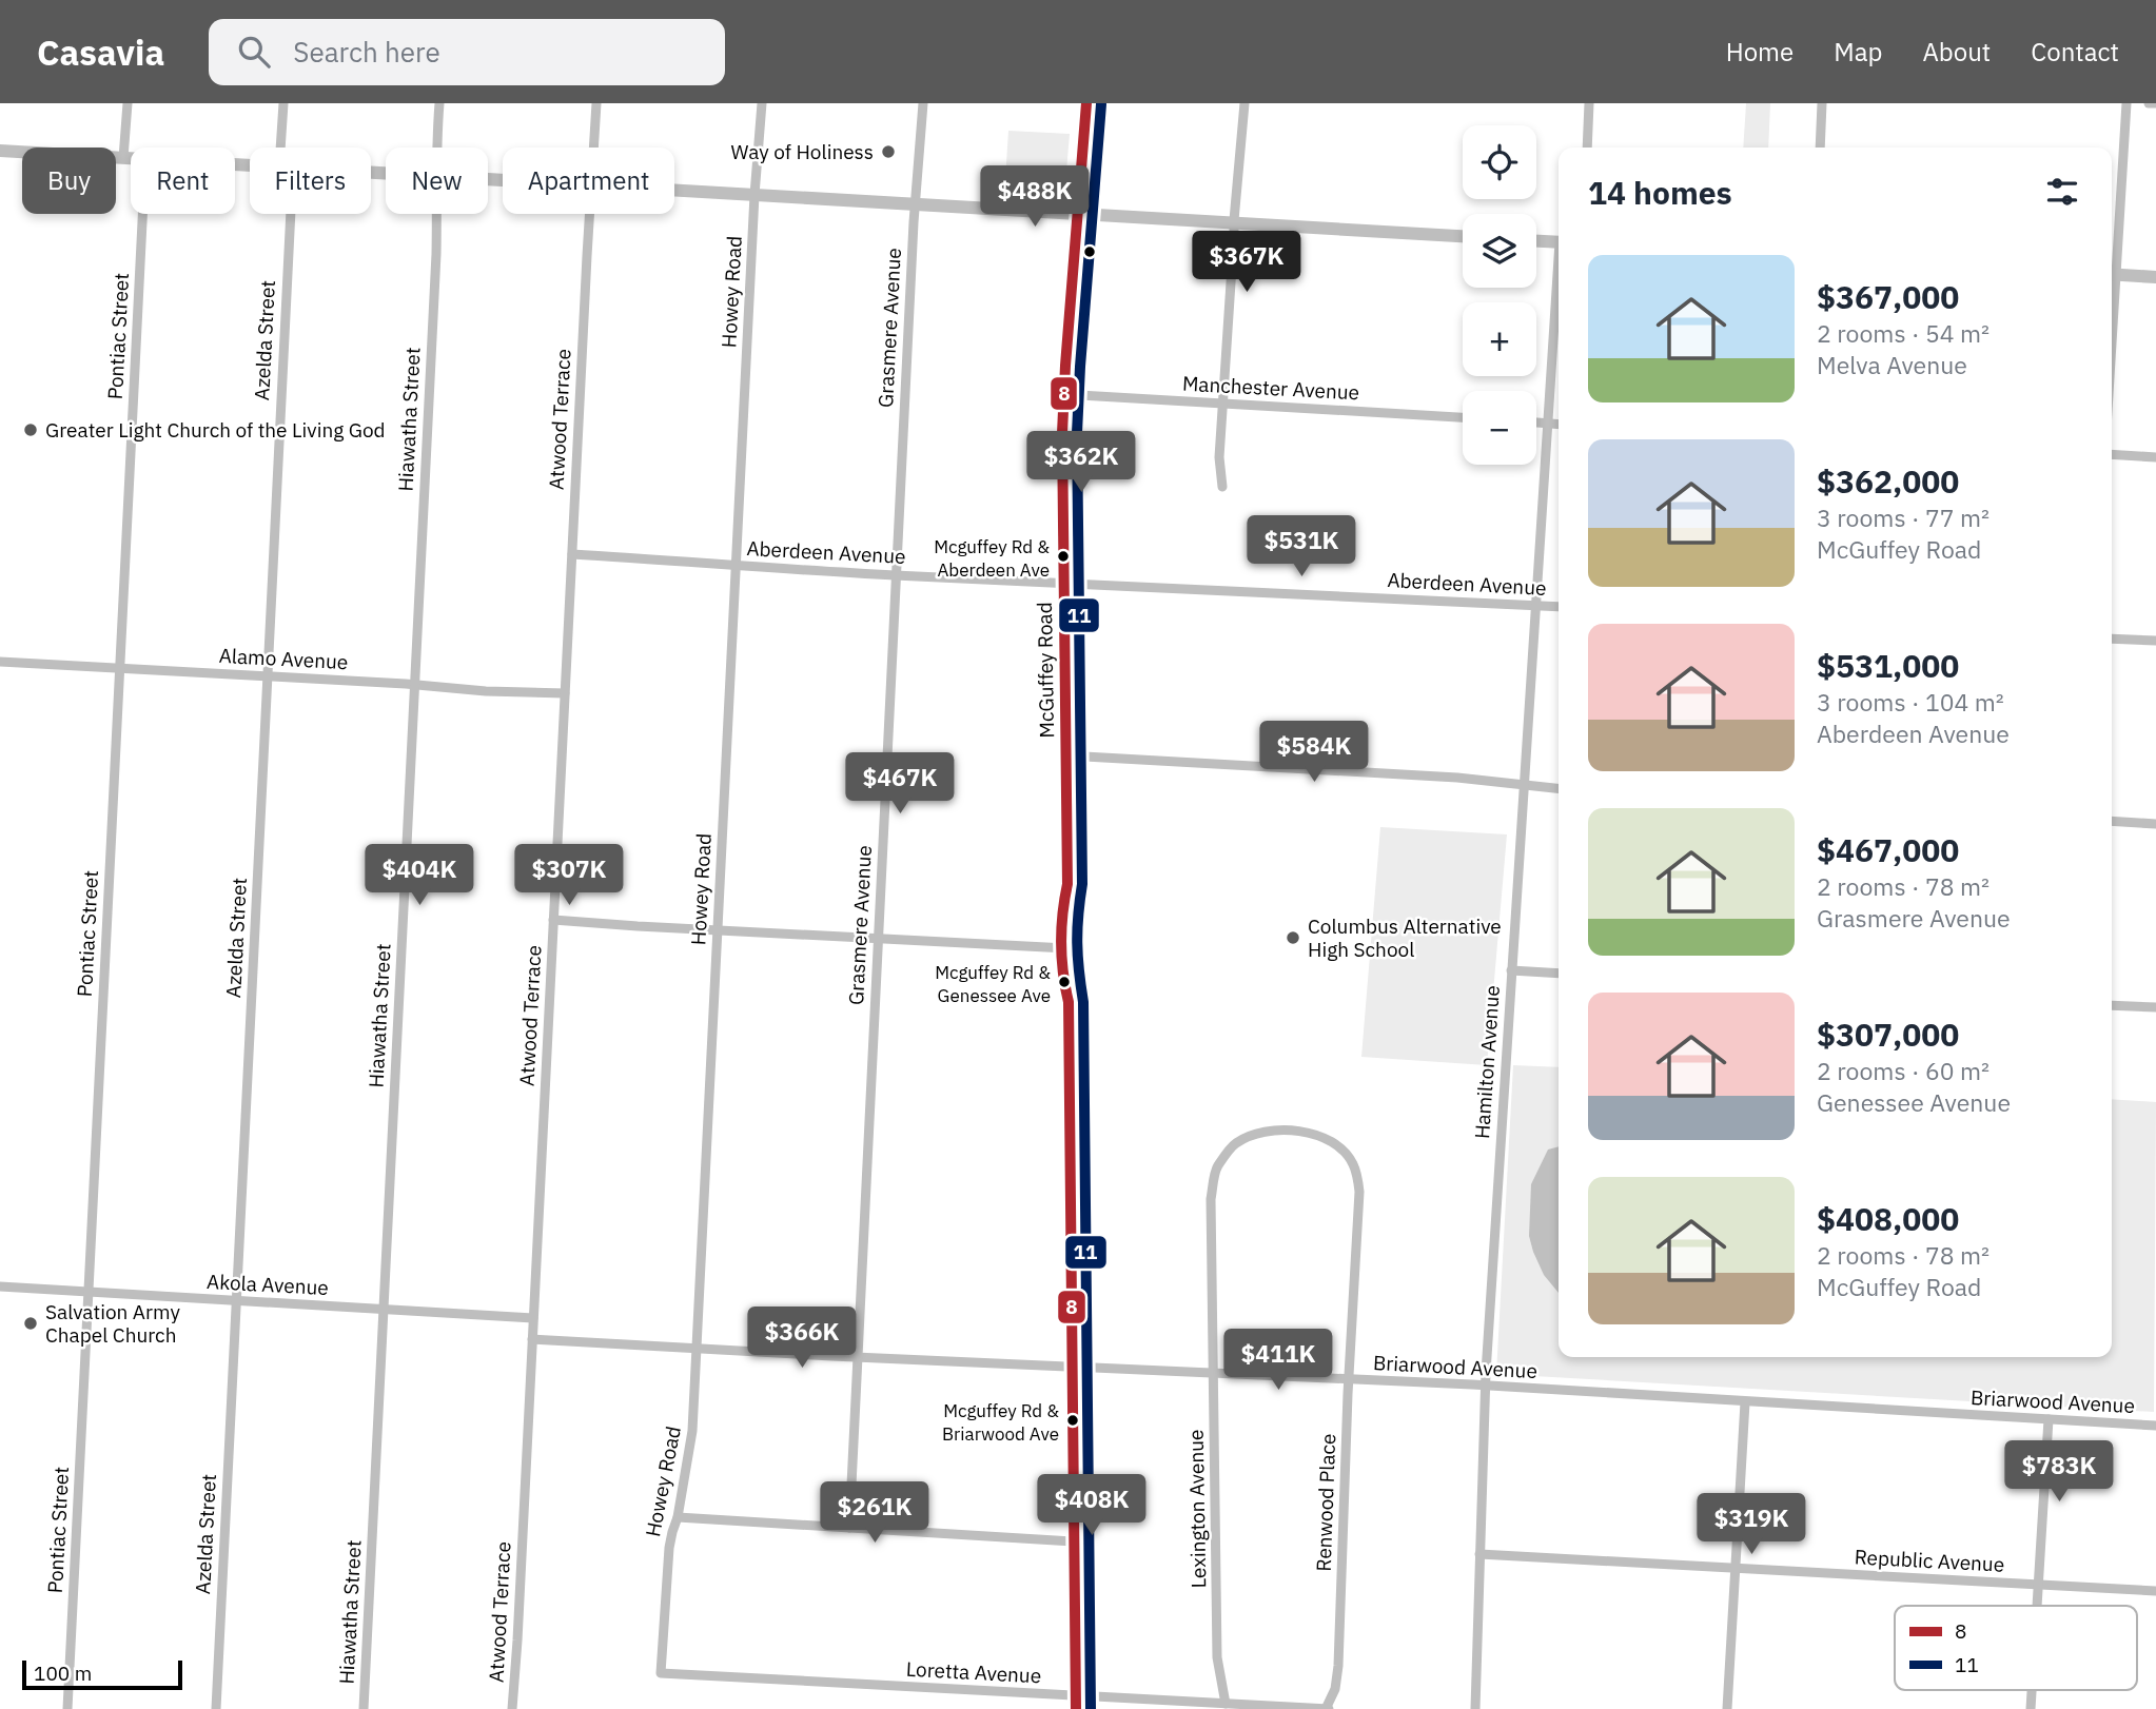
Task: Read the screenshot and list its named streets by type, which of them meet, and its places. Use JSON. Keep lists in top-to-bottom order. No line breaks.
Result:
{"streets":{"street":["Howey Road","Grasmere Avenue","Pontiac Street","Azelda Street","Manchester Avenue","Hiawatha Street","Atwood Terrace","Aberdeen Avenue","Alamo Avenue","McGuffey Road","Hamilton Avenue","Akola Avenue","Briarwood Avenue","Renwood Place","Lexington Avenue","Republic Avenue","Loretta Avenue"]},"crossings":[["Howey Road","Aberdeen Avenue"],["Howey Road","Briarwood Avenue"],["Howey Road","Loretta Avenue"],["Grasmere Avenue","Aberdeen Avenue"],["Grasmere Avenue","Briarwood Avenue"],["Pontiac Street","Alamo Avenue"],["Pontiac Street","Akola Avenue"],["Azelda Street","Alamo Avenue"],["Azelda Street","Akola Avenue"],["Manchester Avenue","McGuffey Road"],["Hiawatha Street","Alamo Avenue"],["Hiawatha Street","Akola Avenue"],["Atwood Terrace","Aberdeen Avenue"],["Atwood Terrace","Alamo Avenue"],["Atwood Terrace","Akola Avenue"],["Atwood Terrace","Briarwood Avenue"],["Aberdeen Avenue","McGuffey Road"],["Aberdeen Avenue","Hamilton Avenue"],["McGuffey Road","Briarwood Avenue"],["McGuffey Road","Loretta Avenue"],["Hamilton Avenue","Briarwood Avenue"],["Hamilton Avenue","Republic Avenue"],["Briarwood Avenue","Renwood Place"],["Briarwood Avenue","Lexington Avenue"],["Renwood Place","Lexington Avenue"],["Renwood Place","Loretta Avenue"],["Lexington Avenue","Loretta Avenue"]],"places":["Way of Holiness","Greater Light Church of the Living God","Mcguffey Rd & Aberdeen Ave","Columbus Alternative High School","Mcguffey Rd & Genessee Ave","Salvation Army Chapel Church","Mcguffey Rd & Briarwood Ave"],"lines":["transit line 8","transit line 11"],"legend":["8","11"],"scale_bar":"100 m","page":{"header":"Casavia","search":"Search here","nav":["Home","Map","About","Contact"],"map_buttons":["+","−"],"chip":["Buy","Rent","Filters","New","Apartment"],"heading":"14 homes","price":["$488K","$367K","$362K","$531K","$584K","$467K","$404K","$307K","$366K","$411K","$783K","$408K","$261K","$319K"],"list":[{"name":"$367,000","note":"2 rooms · 54 m² · Melva Avenue"},{"name":"$362,000","note":"3 rooms · 77 m² · McGuffey Road"},{"name":"$531,000","note":"3 rooms · 104 m² · Aberdeen Avenue"},{"name":"$467,000","note":"2 rooms · 78 m² · Grasmere Avenue"},{"name":"$307,000","note":"2 rooms · 60 m² · Genessee Avenue"},{"name":"$408,000","note":"2 rooms · 78 m² · McGuffey Road"}],"scale":"100 m"}}
